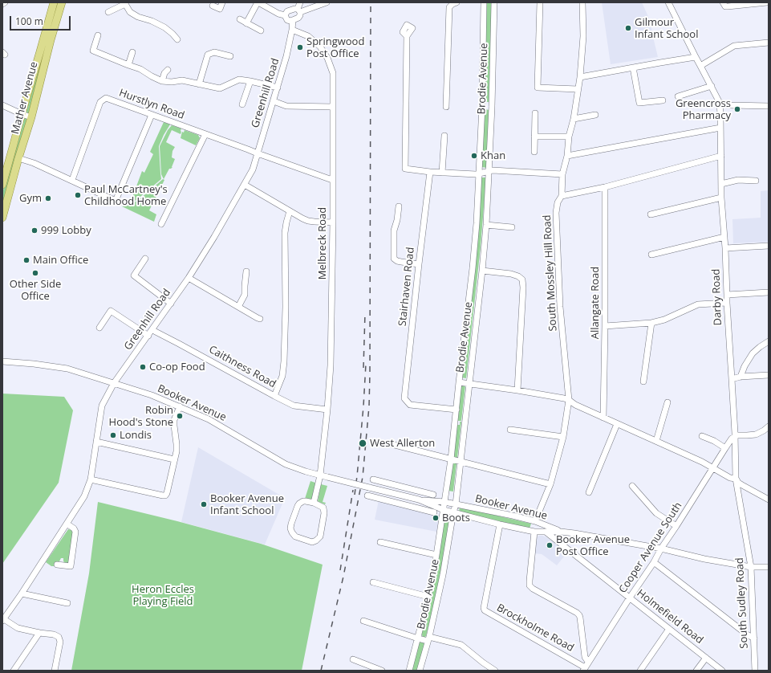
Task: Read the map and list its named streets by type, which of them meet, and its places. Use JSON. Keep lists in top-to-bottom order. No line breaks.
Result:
{"streets":{"main road":["Mather Avenue"],"street":["Brodie Avenue","Greenhill Road","Hurstlyn Road","Melbreck Road","South Mossley Hill Road","Stairhaven Road","Darby Road","Allangate Road","Caithness Road","Booker Avenue","Cooper Avenue South","South Sudley Road","Holmefield Road","Brockholme Road"]},"crossings":[["Brodie Avenue","Stairhaven Road"],["Brodie Avenue","Booker Avenue"],["Greenhill Road","Hurstlyn Road"],["Greenhill Road","Melbreck Road"],["Greenhill Road","Caithness Road"],["Greenhill Road","Booker Avenue"],["Hurstlyn Road","Melbreck Road"],["Melbreck Road","Caithness Road"],["Melbreck Road","Booker Avenue"],["South Mossley Hill Road","Booker Avenue"],["Darby Road","Cooper Avenue South"],["Darby Road","South Sudley Road"],["Booker Avenue","Holmefield Road"],["Booker Avenue","Brockholme Road"],["Cooper Avenue South","Holmefield Road"],["Cooper Avenue South","Brockholme Road"]],"parks":["Heron Eccles Playing Field"],"places":["Gilmour Infant School","Springwood Post Office","Greencross Pharmacy","Khan","Paul McCartney's Childhood Home","Gym","999 Lobby","Main Office","Other Side Office","Co-op Food","Robin Hood's Stone","Londis","West Allerton","Booker Avenue Infant School","Boots","Booker Avenue Post Office"],"scale_bar":"100 m"}
